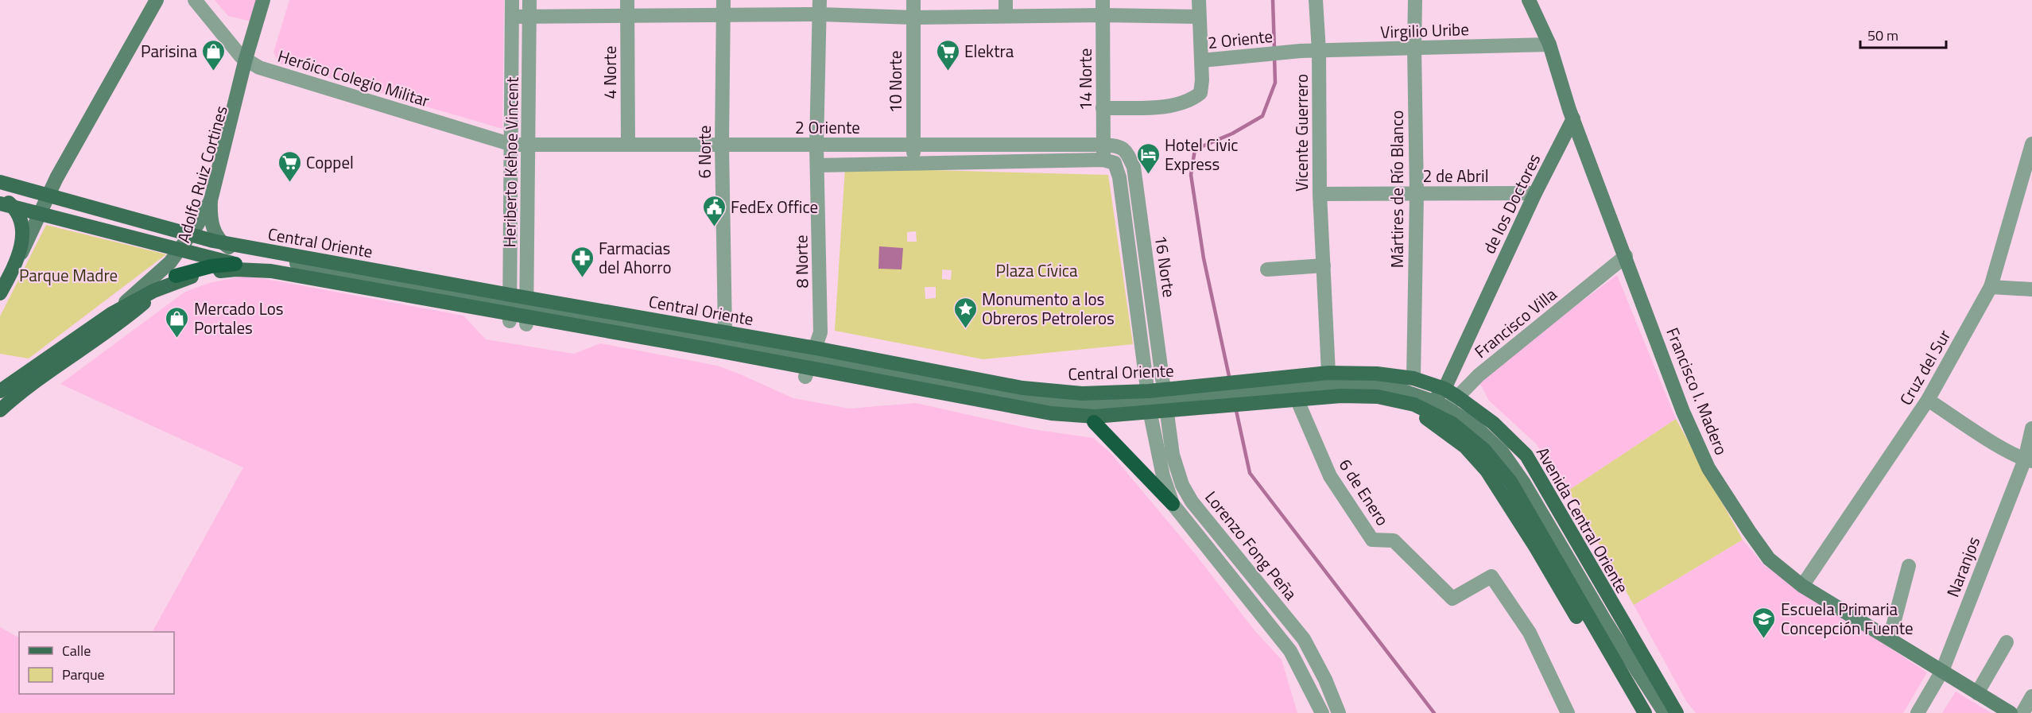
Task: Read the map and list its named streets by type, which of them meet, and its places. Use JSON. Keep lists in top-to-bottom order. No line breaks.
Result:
{"streets":{"main road":["Adolfo Ruiz Cortines","de los Doctores","Central Oriente","Francisco I. Madero","Avenida Central Oriente"],"street":["Virgilio Uribe","2 Oriente","4 Norte","Heróico Colegio Militar","14 Norte","10 Norte","Vicente Guerrero","6 Norte","Heriberto Kehoe Vincent","2 de Abril","Mártires de Río Blanco","8 Norte","16 Norte","Francisco Villa","Cruz del Sur","6 de Enero","Lorenzo Fong Peña","Naranjos"]},"crossings":[["Virgilio Uribe","2 Oriente"],["Virgilio Uribe","Vicente Guerrero"],["Virgilio Uribe","Mártires de Río Blanco"],["2 Oriente","4 Norte"],["2 Oriente","Heróico Colegio Militar"],["2 Oriente","14 Norte"],["2 Oriente","10 Norte"],["2 Oriente","6 Norte"],["2 Oriente","Heriberto Kehoe Vincent"],["2 Oriente","8 Norte"],["2 Oriente","16 Norte"],["Heróico Colegio Militar","Heriberto Kehoe Vincent"],["Heróico Colegio Militar","Adolfo Ruiz Cortines"],["14 Norte","16 Norte"],["Vicente Guerrero","2 de Abril"],["Vicente Guerrero","Avenida Central Oriente"],["6 Norte","Central Oriente"],["Heriberto Kehoe Vincent","Central Oriente"],["Adolfo Ruiz Cortines","Central Oriente"],["2 de Abril","Mártires de Río Blanco"],["2 de Abril","de los Doctores"],["Mártires de Río Blanco","Avenida Central Oriente"],["de los Doctores","Francisco Villa"],["de los Doctores","Francisco I. Madero"],["de los Doctores","Avenida Central Oriente"],["Central Oriente","8 Norte"],["Central Oriente","16 Norte"],["Central Oriente","Avenida Central Oriente"],["Central Oriente","Lorenzo Fong Peña"],["16 Norte","Lorenzo Fong Peña"],["Francisco Villa","Francisco I. Madero"],["Francisco Villa","Avenida Central Oriente"],["Cruz del Sur","Francisco I. Madero"],["Francisco I. Madero","Naranjos"]],"parks":["Plaza Cívica","Parque Madre"],"places":{"shop":["Parisina","Mercado Los Portales"],"supermarket":["Elektra","Coppel"],"hotel":["Hotel Civic Express"],"public building":["FedEx Office"],"pharmacy":["Farmacias del Ahorro"],"place":["Monumento a los Obreros Petroleros"],"school or university":["Escuela Primaria Concepción Fuente"]},"legend":["Calle","Parque"],"scale_bar":"50 m"}
